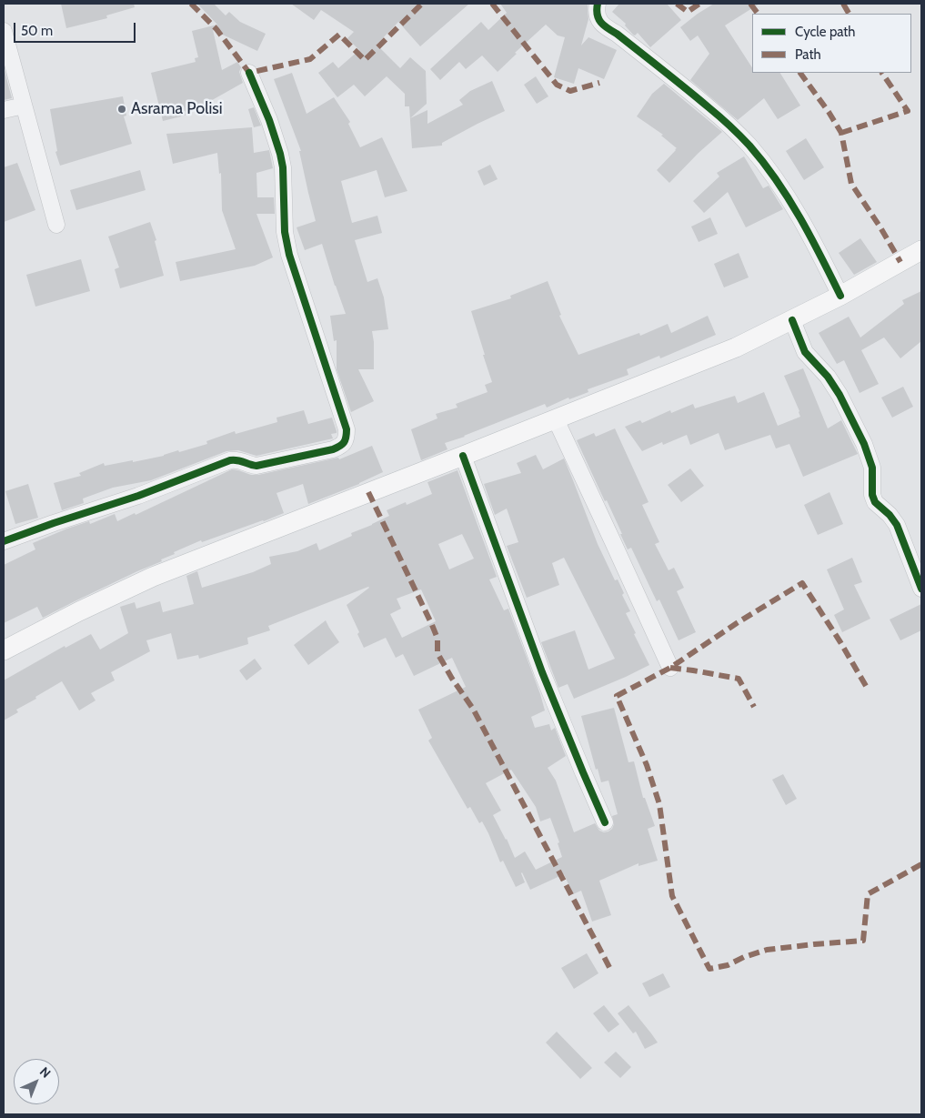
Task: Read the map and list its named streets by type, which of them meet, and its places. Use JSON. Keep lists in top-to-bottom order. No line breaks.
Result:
{"places":["Asrama Polisi"],"legend":["Cycle path","Path"],"scale_bar":"50 m","north":"top right"}
